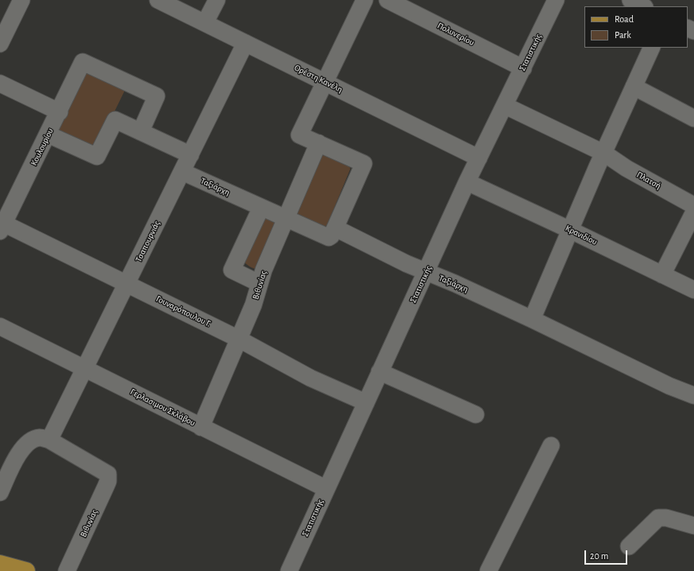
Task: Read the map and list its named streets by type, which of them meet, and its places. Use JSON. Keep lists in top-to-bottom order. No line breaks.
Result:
{"streets":{"street":["Πολυνερίου","Στατιστικής","Ορέστη Κανέλη","Κουλουρίου","Πλατσή","Ταξιάρχη","Κρανιδίου","Τσαπουρνιάς","Βιθυνίας","Γουναρόπουλου Γ.","Γερλασιμου Σκλάβου"]},"crossings":[["Πολυνερίου","Στατιστικής"],["Στατιστικής","Ορέστη Κανέλη"],["Στατιστικής","Πλατσή"],["Στατιστικής","Ταξιάρχη"],["Στατιστικής","Κρανιδίου"],["Στατιστικής","Γουναρόπουλου Γ."],["Στατιστικής","Γερλασιμου Σκλάβου"],["Ορέστη Κανέλη","Τσαπουρνιάς"],["Κουλουρίου","Γουναρόπουλου Γ."],["Ταξιάρχη","Τσαπουρνιάς"],["Ταξιάρχη","Βιθυνίας"],["Τσαπουρνιάς","Βιθυνίας"],["Τσαπουρνιάς","Γουναρόπουλου Γ."],["Τσαπουρνιάς","Γερλασιμου Σκλάβου"],["Βιθυνίας","Γουναρόπουλου Γ."],["Βιθυνίας","Γερλασιμου Σκλάβου"]],"legend":["Road","Park"],"scale_bar":"20 m"}
